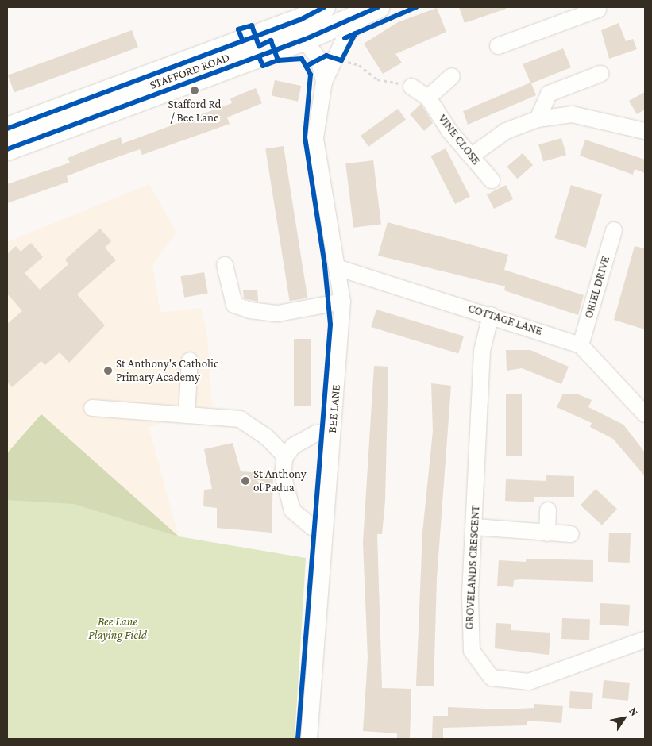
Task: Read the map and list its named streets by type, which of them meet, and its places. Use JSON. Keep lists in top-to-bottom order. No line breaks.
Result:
{"streets":{"highway":["STAFFORD ROAD"],"street":["VINE CLOSE","ORIEL DRIVE","COTTAGE LANE","BEE LANE","GROVELANDS CRESCENT"]},"crossings":[["STAFFORD ROAD","BEE LANE"],["ORIEL DRIVE","COTTAGE LANE"],["COTTAGE LANE","BEE LANE"],["COTTAGE LANE","GROVELANDS CRESCENT"]],"parks":["Bee Lane Playing Field"],"places":["Stafford Rd / Bee Lane","St Anthony's Catholic Primary Academy","St Anthony of Padua"],"north":"top right"}
